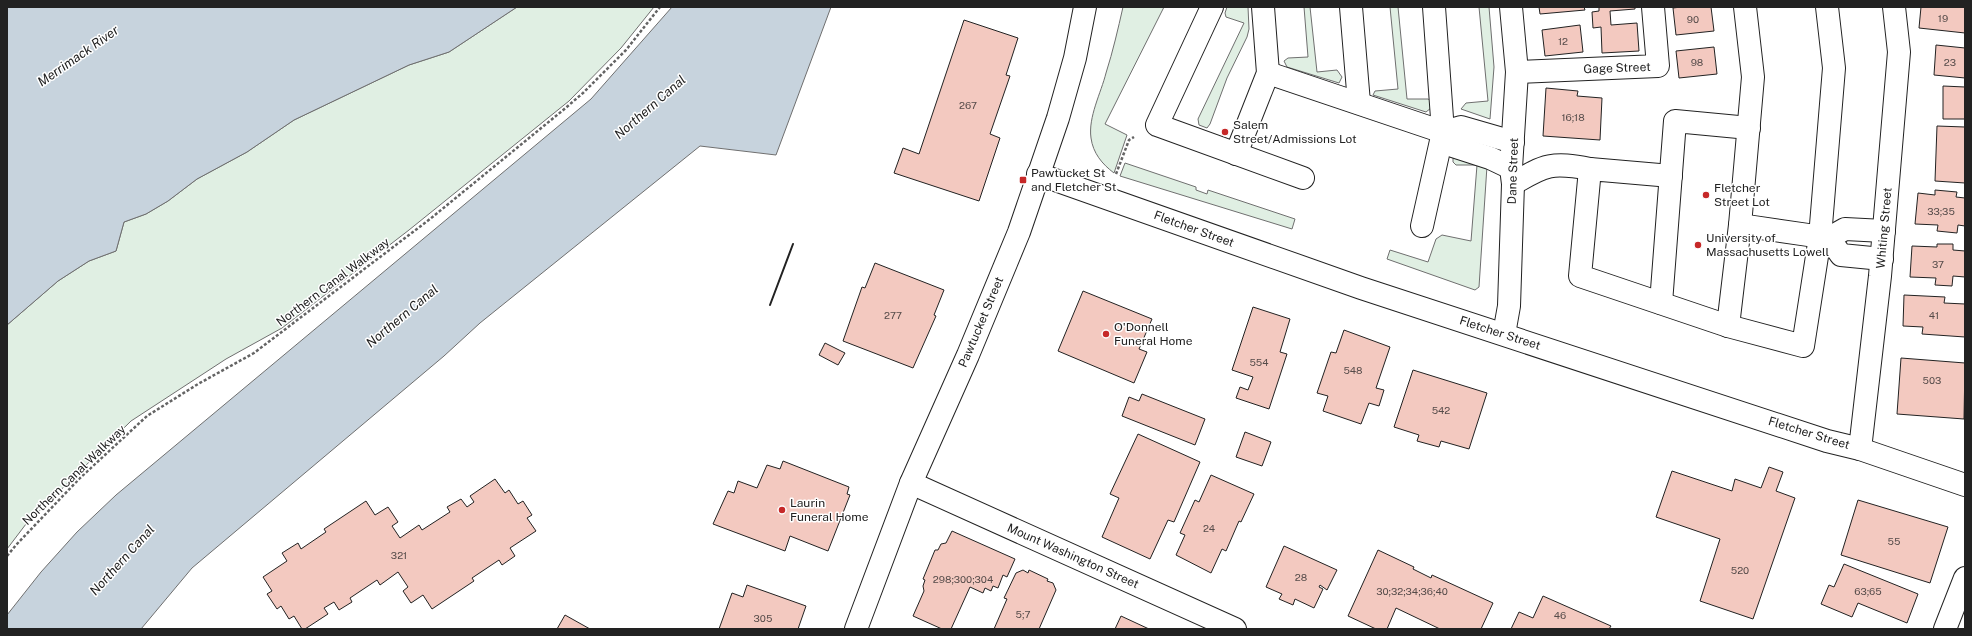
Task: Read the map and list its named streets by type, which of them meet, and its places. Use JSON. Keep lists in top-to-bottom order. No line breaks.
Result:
{"streets":{"main road":["Gage Street","Dane Street","Whiting Street","Fletcher Street","Pawtucket Street","Mount Washington Street"],"path":["Northern Canal Walkway"]},"crossings":[["Gage Street","Dane Street"],["Dane Street","Fletcher Street"],["Whiting Street","Fletcher Street"],["Fletcher Street","Pawtucket Street"],["Pawtucket Street","Mount Washington Street"]],"water":["Merrimack River","Northern Canal"],"places":{"other":["Salem Street/Admissions Lot","Fletcher Street Lot","University of Massachusetts Lowell","O'Donnell Funeral Home","Laurin Funeral Home"],"transit":["Pawtucket St and Fletcher St"]},"house_numbers":["19","90","12","98","23","267","16;18","33;35","37","277","41","554","548","503","542","24","55","321","520","28","298;300;304","30;32;34;36;40","63;65","5;7","46","305"]}
